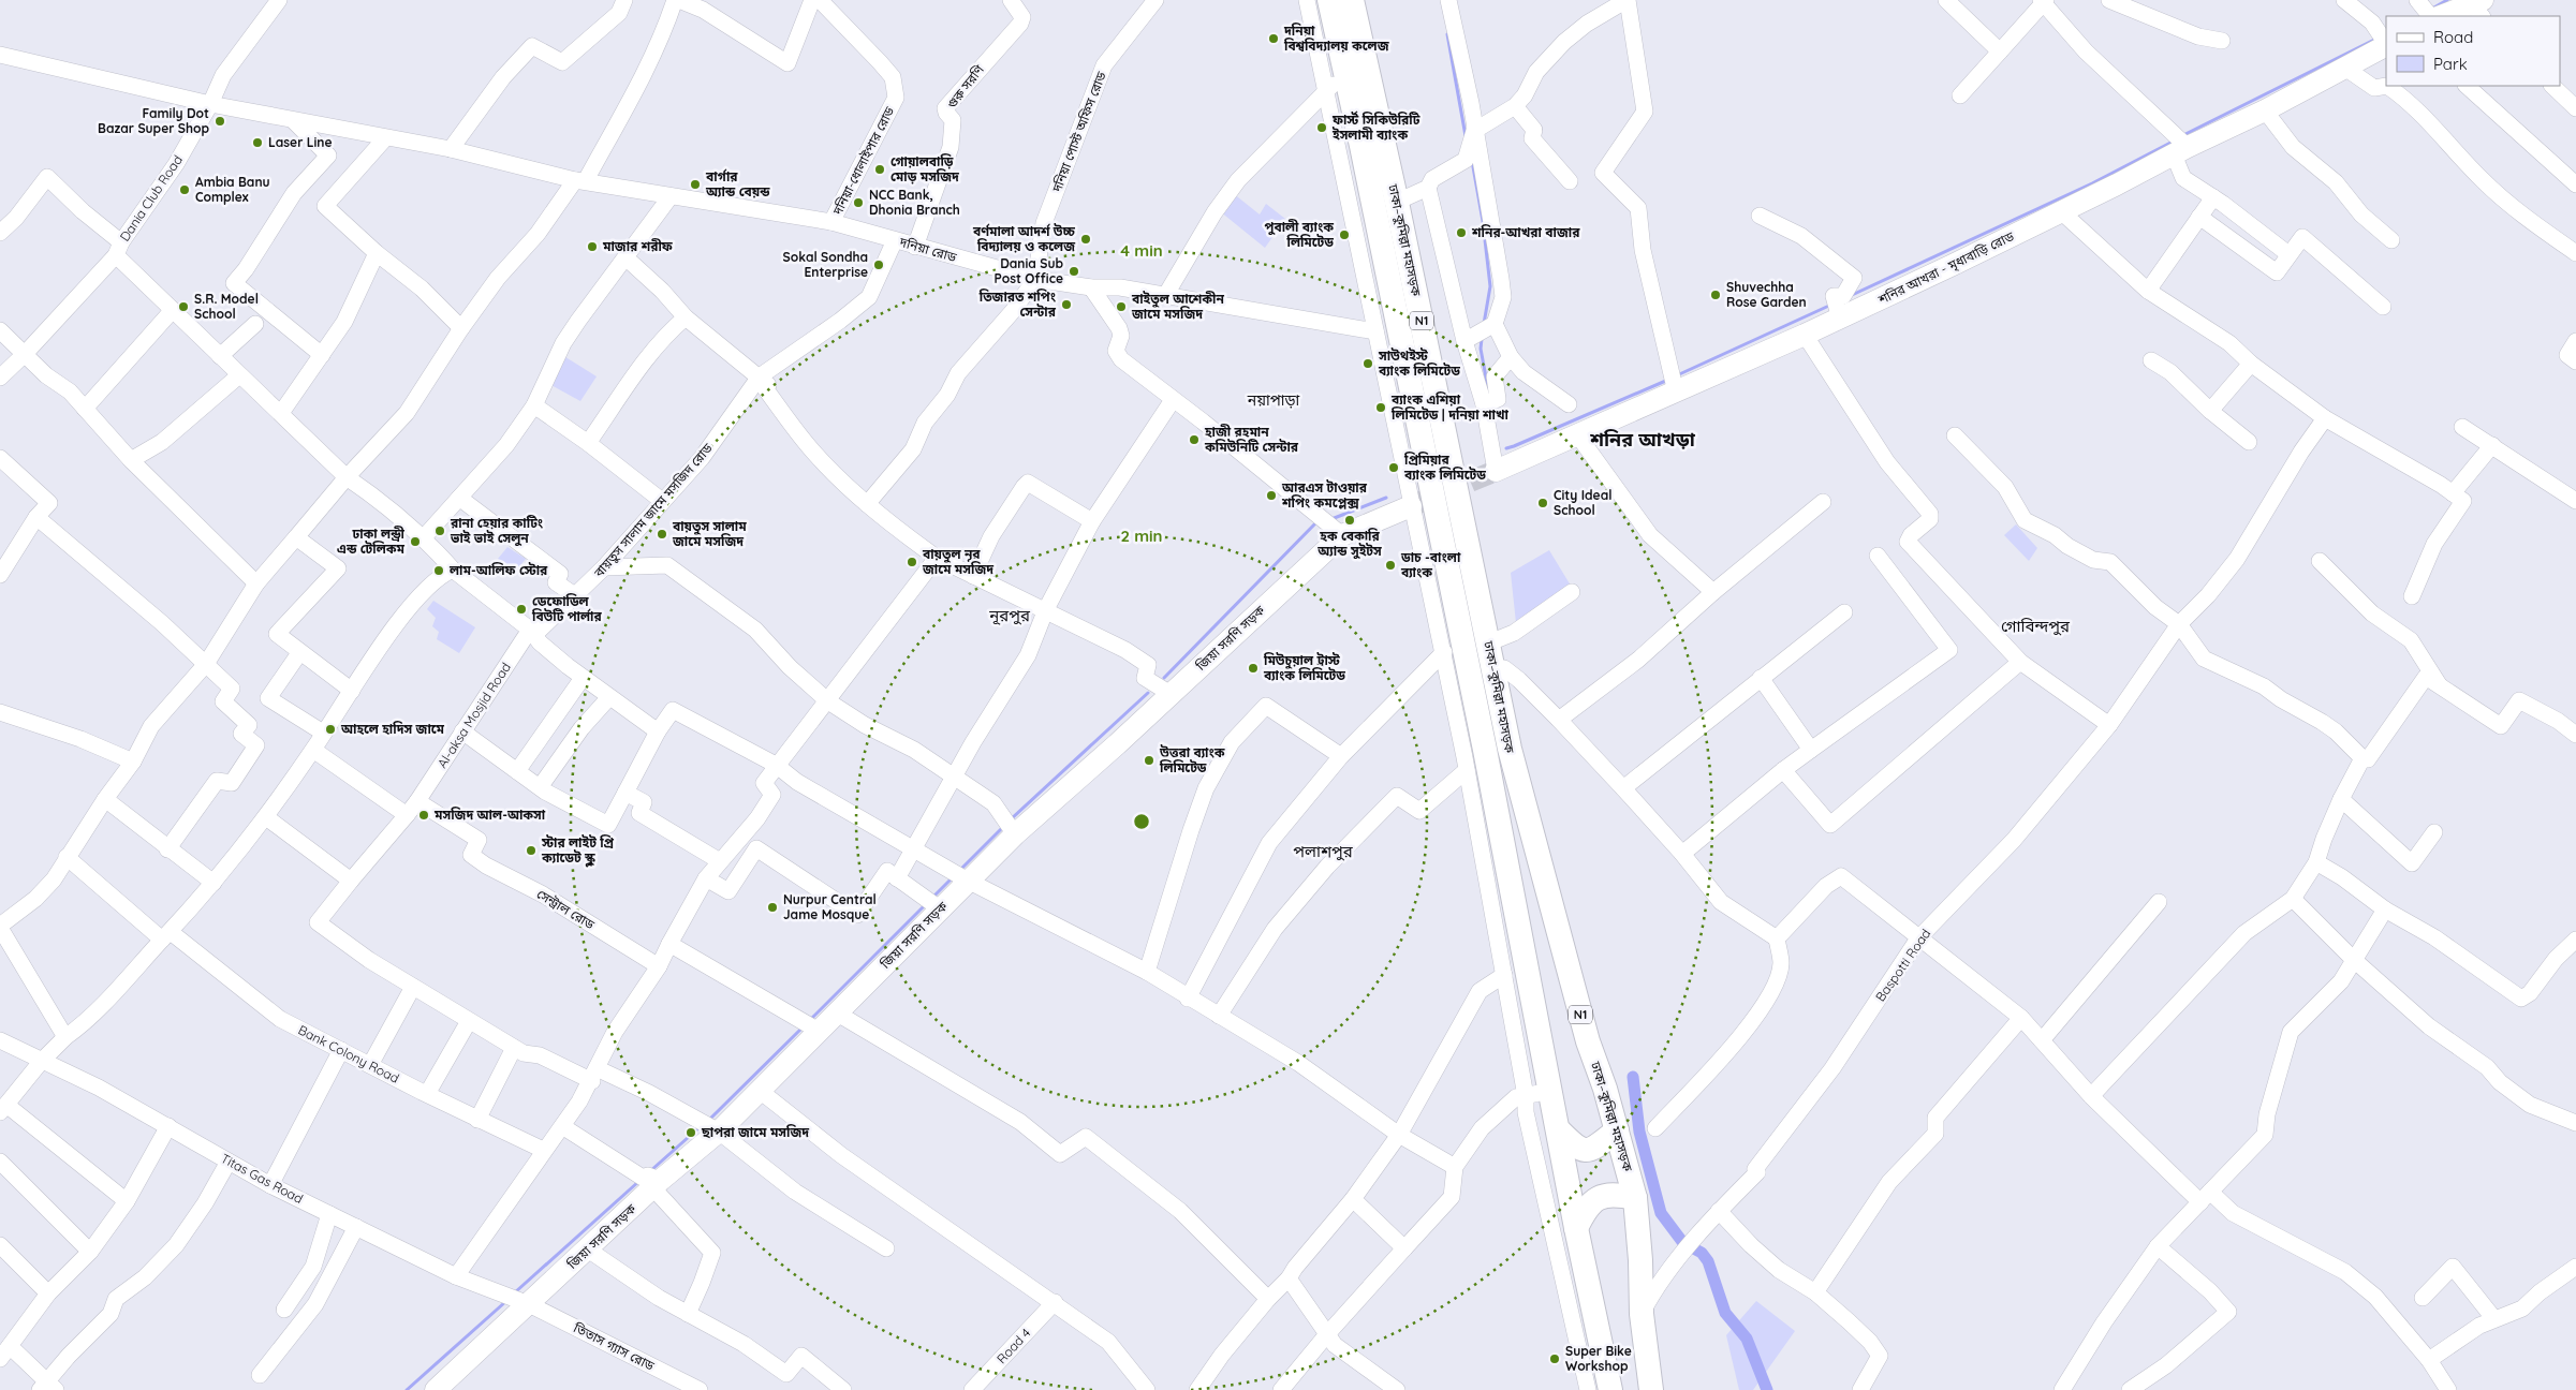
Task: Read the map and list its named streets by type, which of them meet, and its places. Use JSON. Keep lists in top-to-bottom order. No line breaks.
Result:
{"streets":{"highway":["ঢাকা–কুমিল্লা মহাসড়ক","N1"],"main road":["শনির আখরা - মৃধাবাড়ি রোড","জিয়া সরণি সড়ক"],"street":["গুরু সরণি","দনিয়া পোস্ট অফিস রোড","দনিয়া-ধোলাইপার রোড","Dania Club Road","দনিয়া রোড","বায়তুস সালাম জামে মসজিদ রোড","Al-aksa Mosjid Road","সেন্ট্রাল রোড","Baspotti Road","Bank Colony Road","Titas Gas Road","Road 4","তিতাস গ্যাস রোড"]},"crossings":[["গুরু সরণি","দনিয়া রোড"],["দনিয়া পোস্ট অফিস রোড","দনিয়া রোড"],["দনিয়া-ধোলাইপার রোড","দনিয়া রোড"],["Dania Club Road","দনিয়া রোড"],["ঢাকা–কুমিল্লা মহাসড়ক","Baspotti Road"],["দনিয়া রোড","বায়তুস সালাম জামে মসজিদ রোড"],["বায়তুস সালাম জামে মসজিদ রোড","Al-aksa Mosjid Road"],["জিয়া সরণি সড়ক","Titas Gas Road"],["জিয়া সরণি সড়ক","তিতাস গ্যাস রোড"],["Al-aksa Mosjid Road","সেন্ট্রাল রোড"],["Titas Gas Road","তিতাস গ্যাস রোড"]],"districts":["নয়াপাড়া","শনির আখড়া","নূরপুর","গোবিন্দপুর","পলাশপুর"],"places":["দনিয়া বিশ্ববিদ্যালয় কলেজ","Family Dot Bazar Super Shop","ফার্স্ট সিকিউরিটি ইসলামী ব্যাংক","Laser Line","গোয়ালবাড়ি মোড় মসজিদ","বার্গার অ্যান্ড বেয়ন্ড","Ambia Banu Complex","NCC Bank, Dhonia Branch","শনির-আখরা বাজার","পুবালী ব্যাংক লিমিটেড","বর্ণমালা আদর্শ উচ্চ বিদ্যালয় ও কলেজ","মাজার শরীফ","Sokal Sondha Enterprise","Dania Sub Post Office","Shuvechha Rose Garden","তিজারত শপিং সেন্টার","S.R. Model School","বাইতুল আশেকীন জামে মসজিদ","সাউথইস্ট ব্যাংক লিমিটেড","ব্যাংক এশিয়া লিমিটেড | দনিয়া শাখা","হাজী রহমান কমিউনিটি সেন্টার","প্রিমিয়ার ব্যাংক লিমিটেড","আরএস টাওয়ার শপিং কমপ্লেক্স","City Ideal School","হক বেকারি অ্যান্ড সুইটস","রানা হেয়ার কাটিং ভাই ভাই সেলুন","বায়তুস সালাম জামে মসজিদ","ঢাকা লন্ড্রী এন্ড টেলিকম","বায়তুল নূর জামে মসজিদ","ডাচ -বাংলা ব্যাংক","লাম-আলিফ স্টোর","ডেফোডিল বিউটি পার্লার","মিউচুয়াল ট্রাস্ট ব্যাংক লিমিটেড","আহলে হাদিস জামে","উত্তরা ব্যাংক লিমিটেড","মসজিদ আল-আকসা","স্টার লাইট প্রি ক্যাডেট স্কুল","Nurpur Central Jame Mosque","ছাপরা জামে মসজিদ","Super Bike Workshop"],"legend":["Road","Park"],"rings":["4 min","2 min"]}
